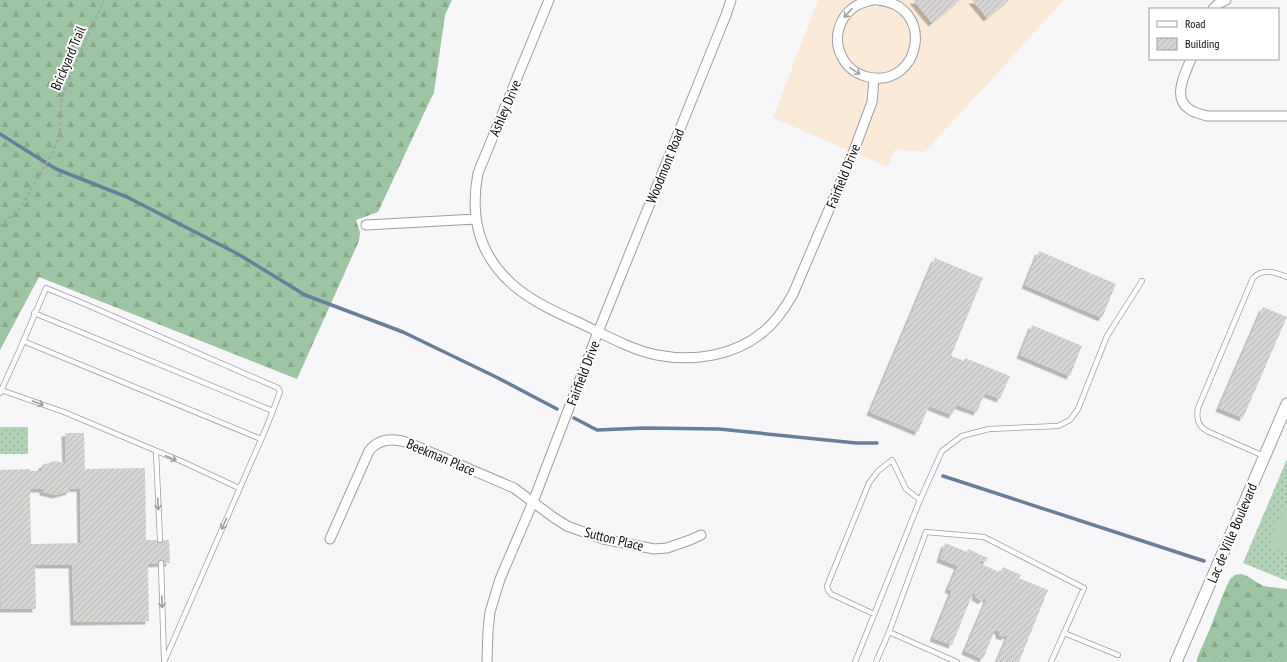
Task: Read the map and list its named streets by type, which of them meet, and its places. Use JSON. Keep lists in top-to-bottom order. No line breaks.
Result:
{"streets":{"street":["Ashley Drive","Woodmont Road","Fairfield Drive","Beekman Place","Lac de Ville Boulevard","Sutton Place"],"path":["Brickyard Trail"]},"crossings":[["Ashley Drive","Woodmont Road"],["Ashley Drive","Fairfield Drive"],["Woodmont Road","Fairfield Drive"],["Fairfield Drive","Beekman Place"],["Fairfield Drive","Sutton Place"],["Beekman Place","Sutton Place"]],"legend":["Road","Building"]}
